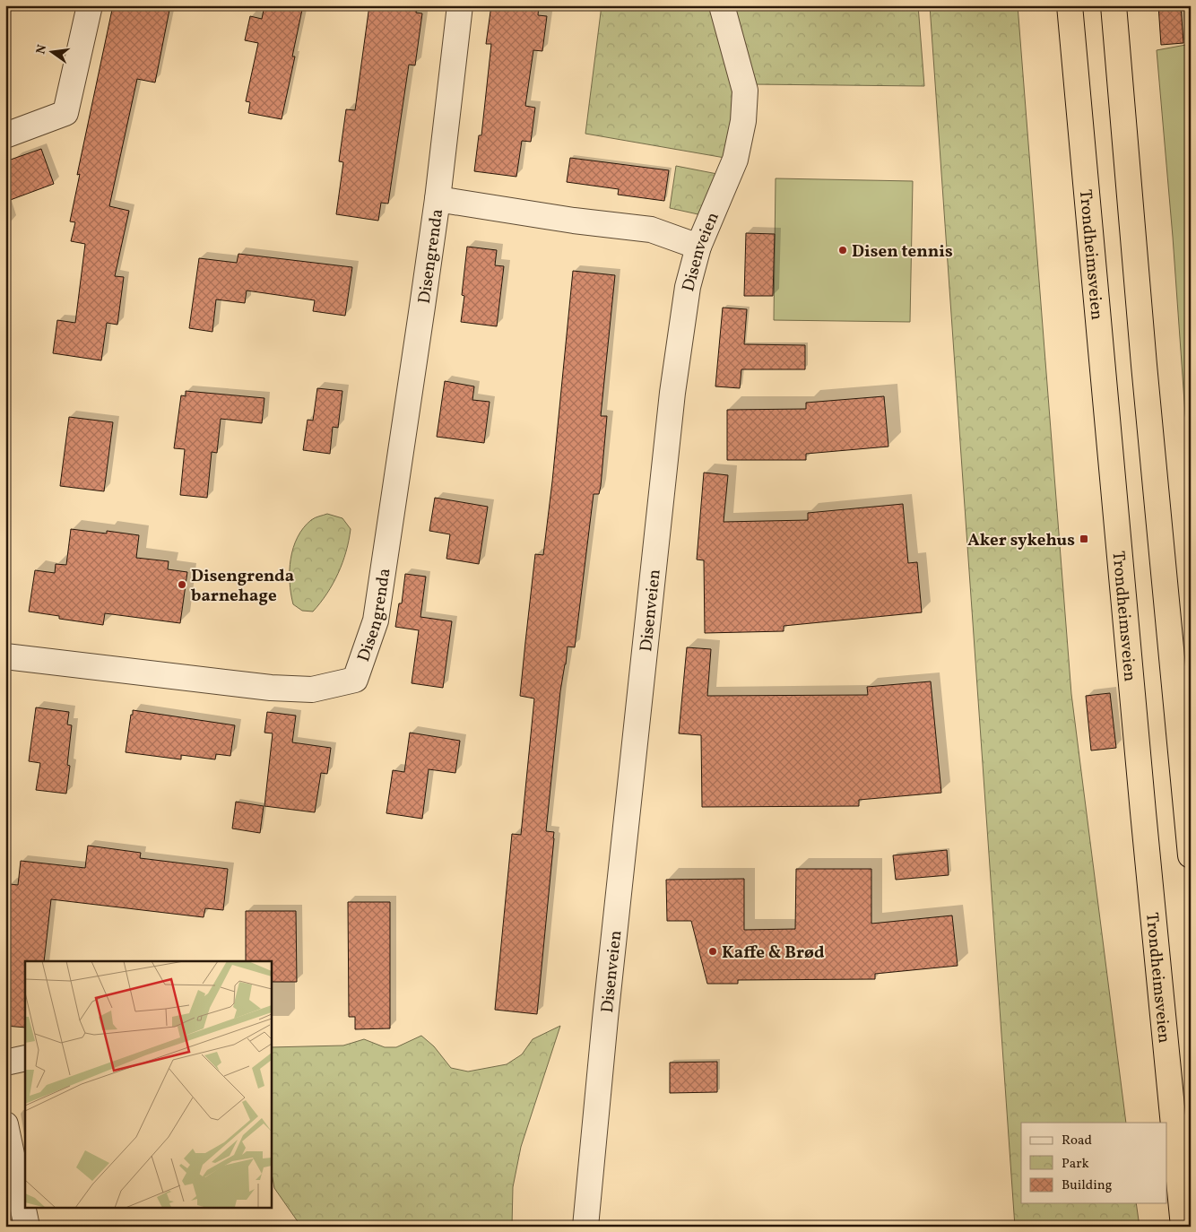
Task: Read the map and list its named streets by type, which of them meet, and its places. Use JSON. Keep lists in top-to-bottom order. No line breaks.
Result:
{"streets":{"highway":["Trondheimsveien"],"street":["Disenveien","Disengrenda"]},"crossings":[["Disenveien","Disengrenda"]],"places":{"other":["Disen tennis","Disengrenda barnehage","Kaffe & Brød"],"transit":["Aker sykehus"]},"legend":["Road","Park","Building"],"north":"left"}
